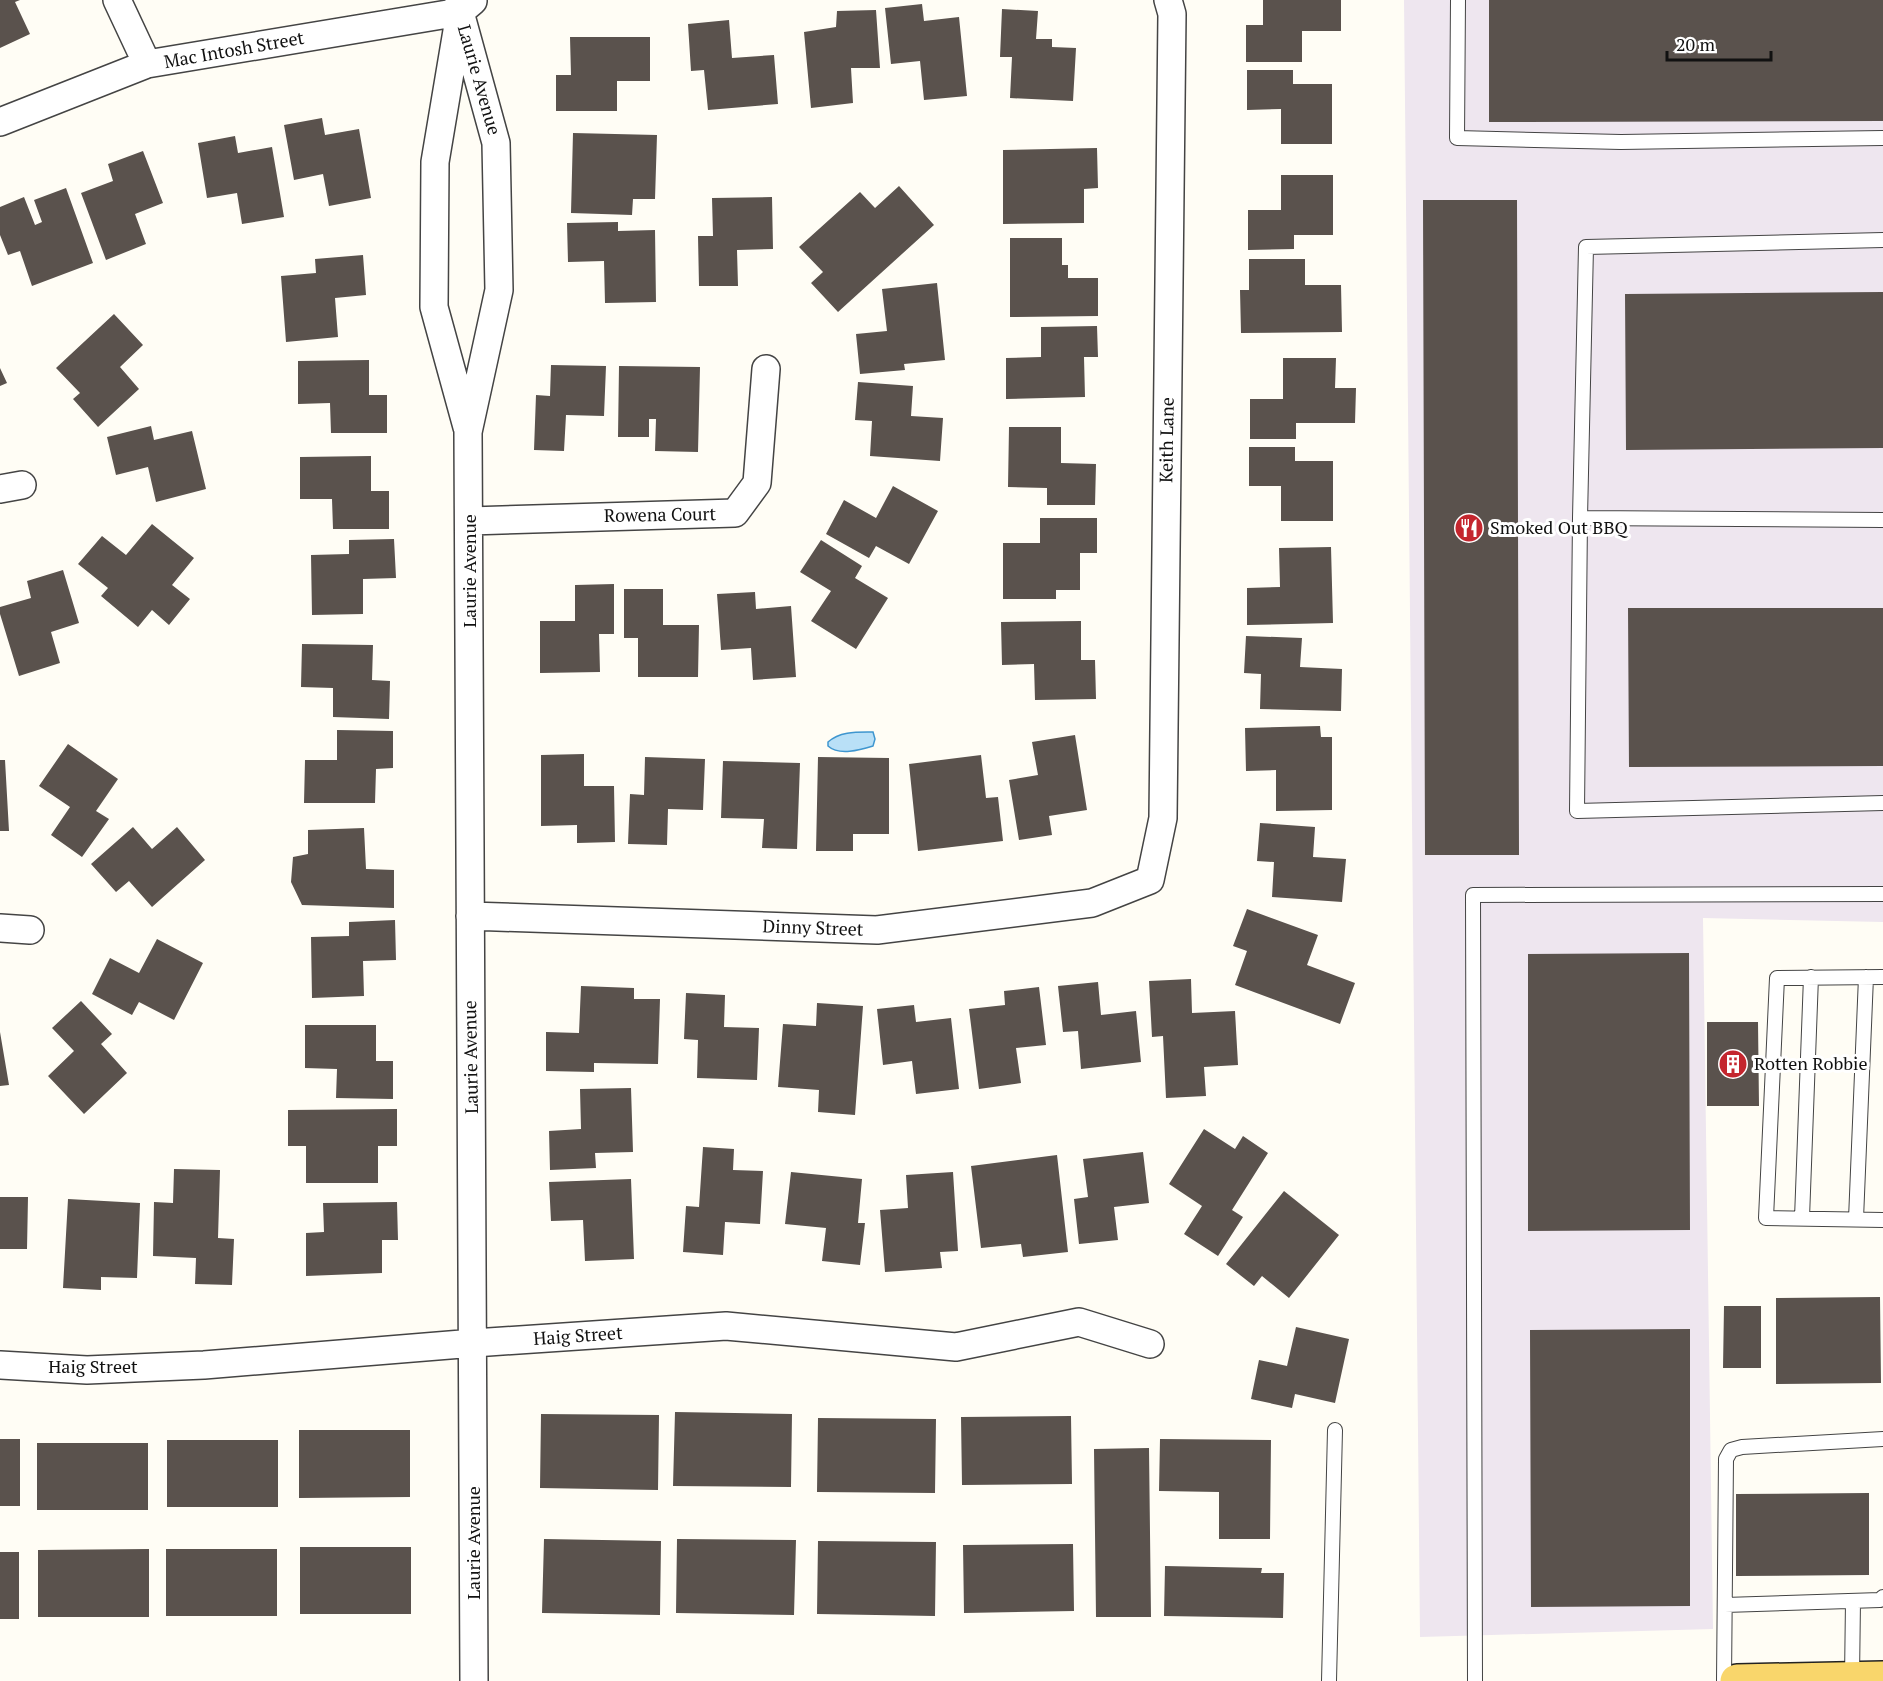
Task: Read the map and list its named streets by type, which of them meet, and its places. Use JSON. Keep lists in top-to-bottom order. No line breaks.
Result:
{"streets":{"street":["Mac Intosh Street","Laurie Avenue","Keith Lane","Rowena Court","Dinny Street","Haig Street"]},"crossings":[["Mac Intosh Street","Laurie Avenue"],["Laurie Avenue","Rowena Court"],["Laurie Avenue","Dinny Street"],["Laurie Avenue","Haig Street"],["Keith Lane","Dinny Street"]],"places":{"restaurant":["Smoked Out BBQ"],"building":["Rotten Robbie"]},"scale_bar":"20 m"}
